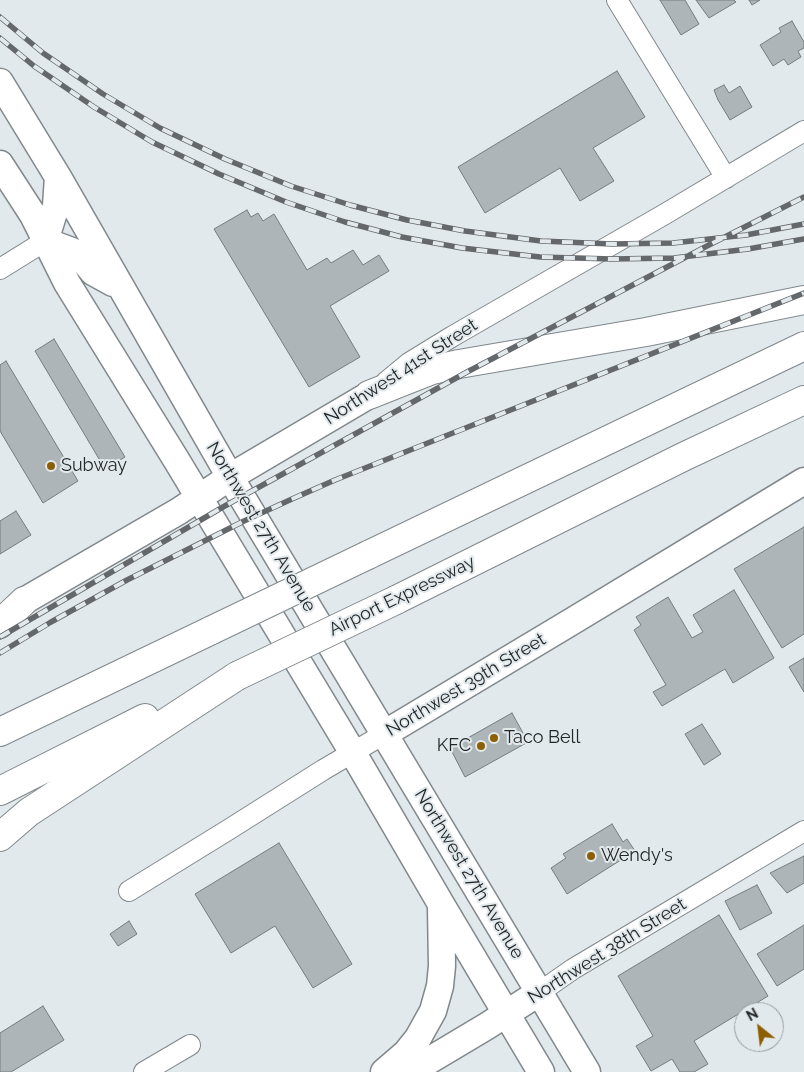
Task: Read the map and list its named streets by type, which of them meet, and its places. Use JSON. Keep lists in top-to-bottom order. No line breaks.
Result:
{"streets":{"highway":["Airport Expressway"],"main road":["Northwest 41st Street","Northwest 27th Avenue","Northwest 39th Street","Northwest 38th Street"]},"crossings":[["Northwest 41st Street","Northwest 27th Avenue"],["Northwest 27th Avenue","Northwest 39th Street"],["Northwest 27th Avenue","Northwest 38th Street"]],"places":["Subway","Taco Bell","KFC","Wendy's"],"north":"top left"}
